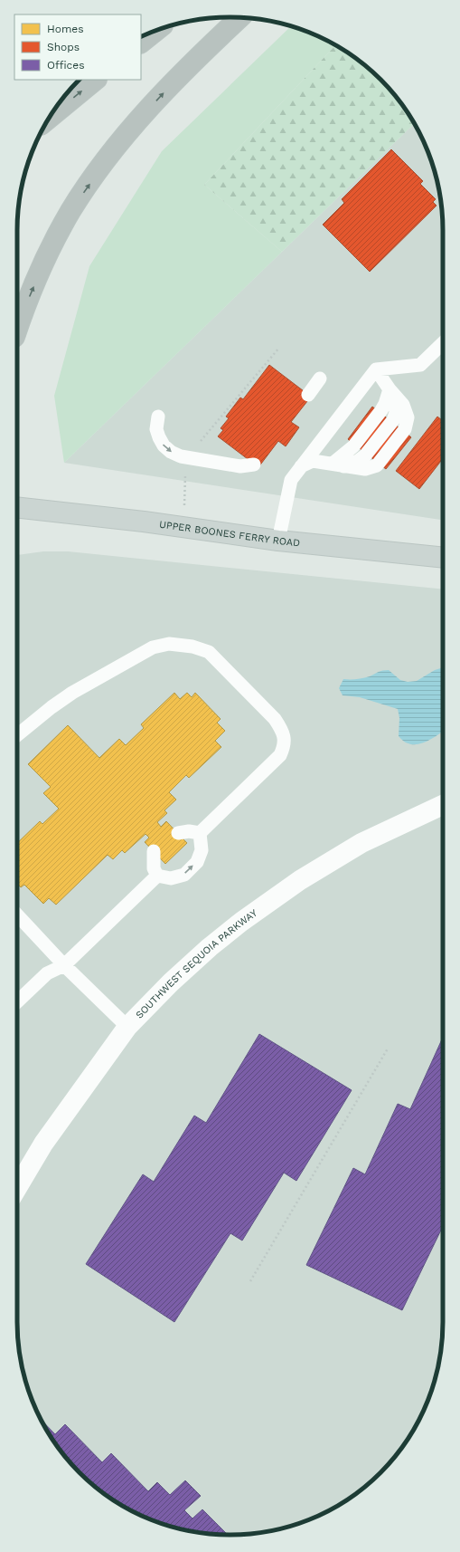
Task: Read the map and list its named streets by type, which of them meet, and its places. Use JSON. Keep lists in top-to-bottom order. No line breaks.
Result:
{"streets":{"main road":["UPPER BOONES FERRY ROAD"],"street":["SOUTHWEST SEQUOIA PARKWAY"]},"legend":["Homes","Shops","Offices"]}
